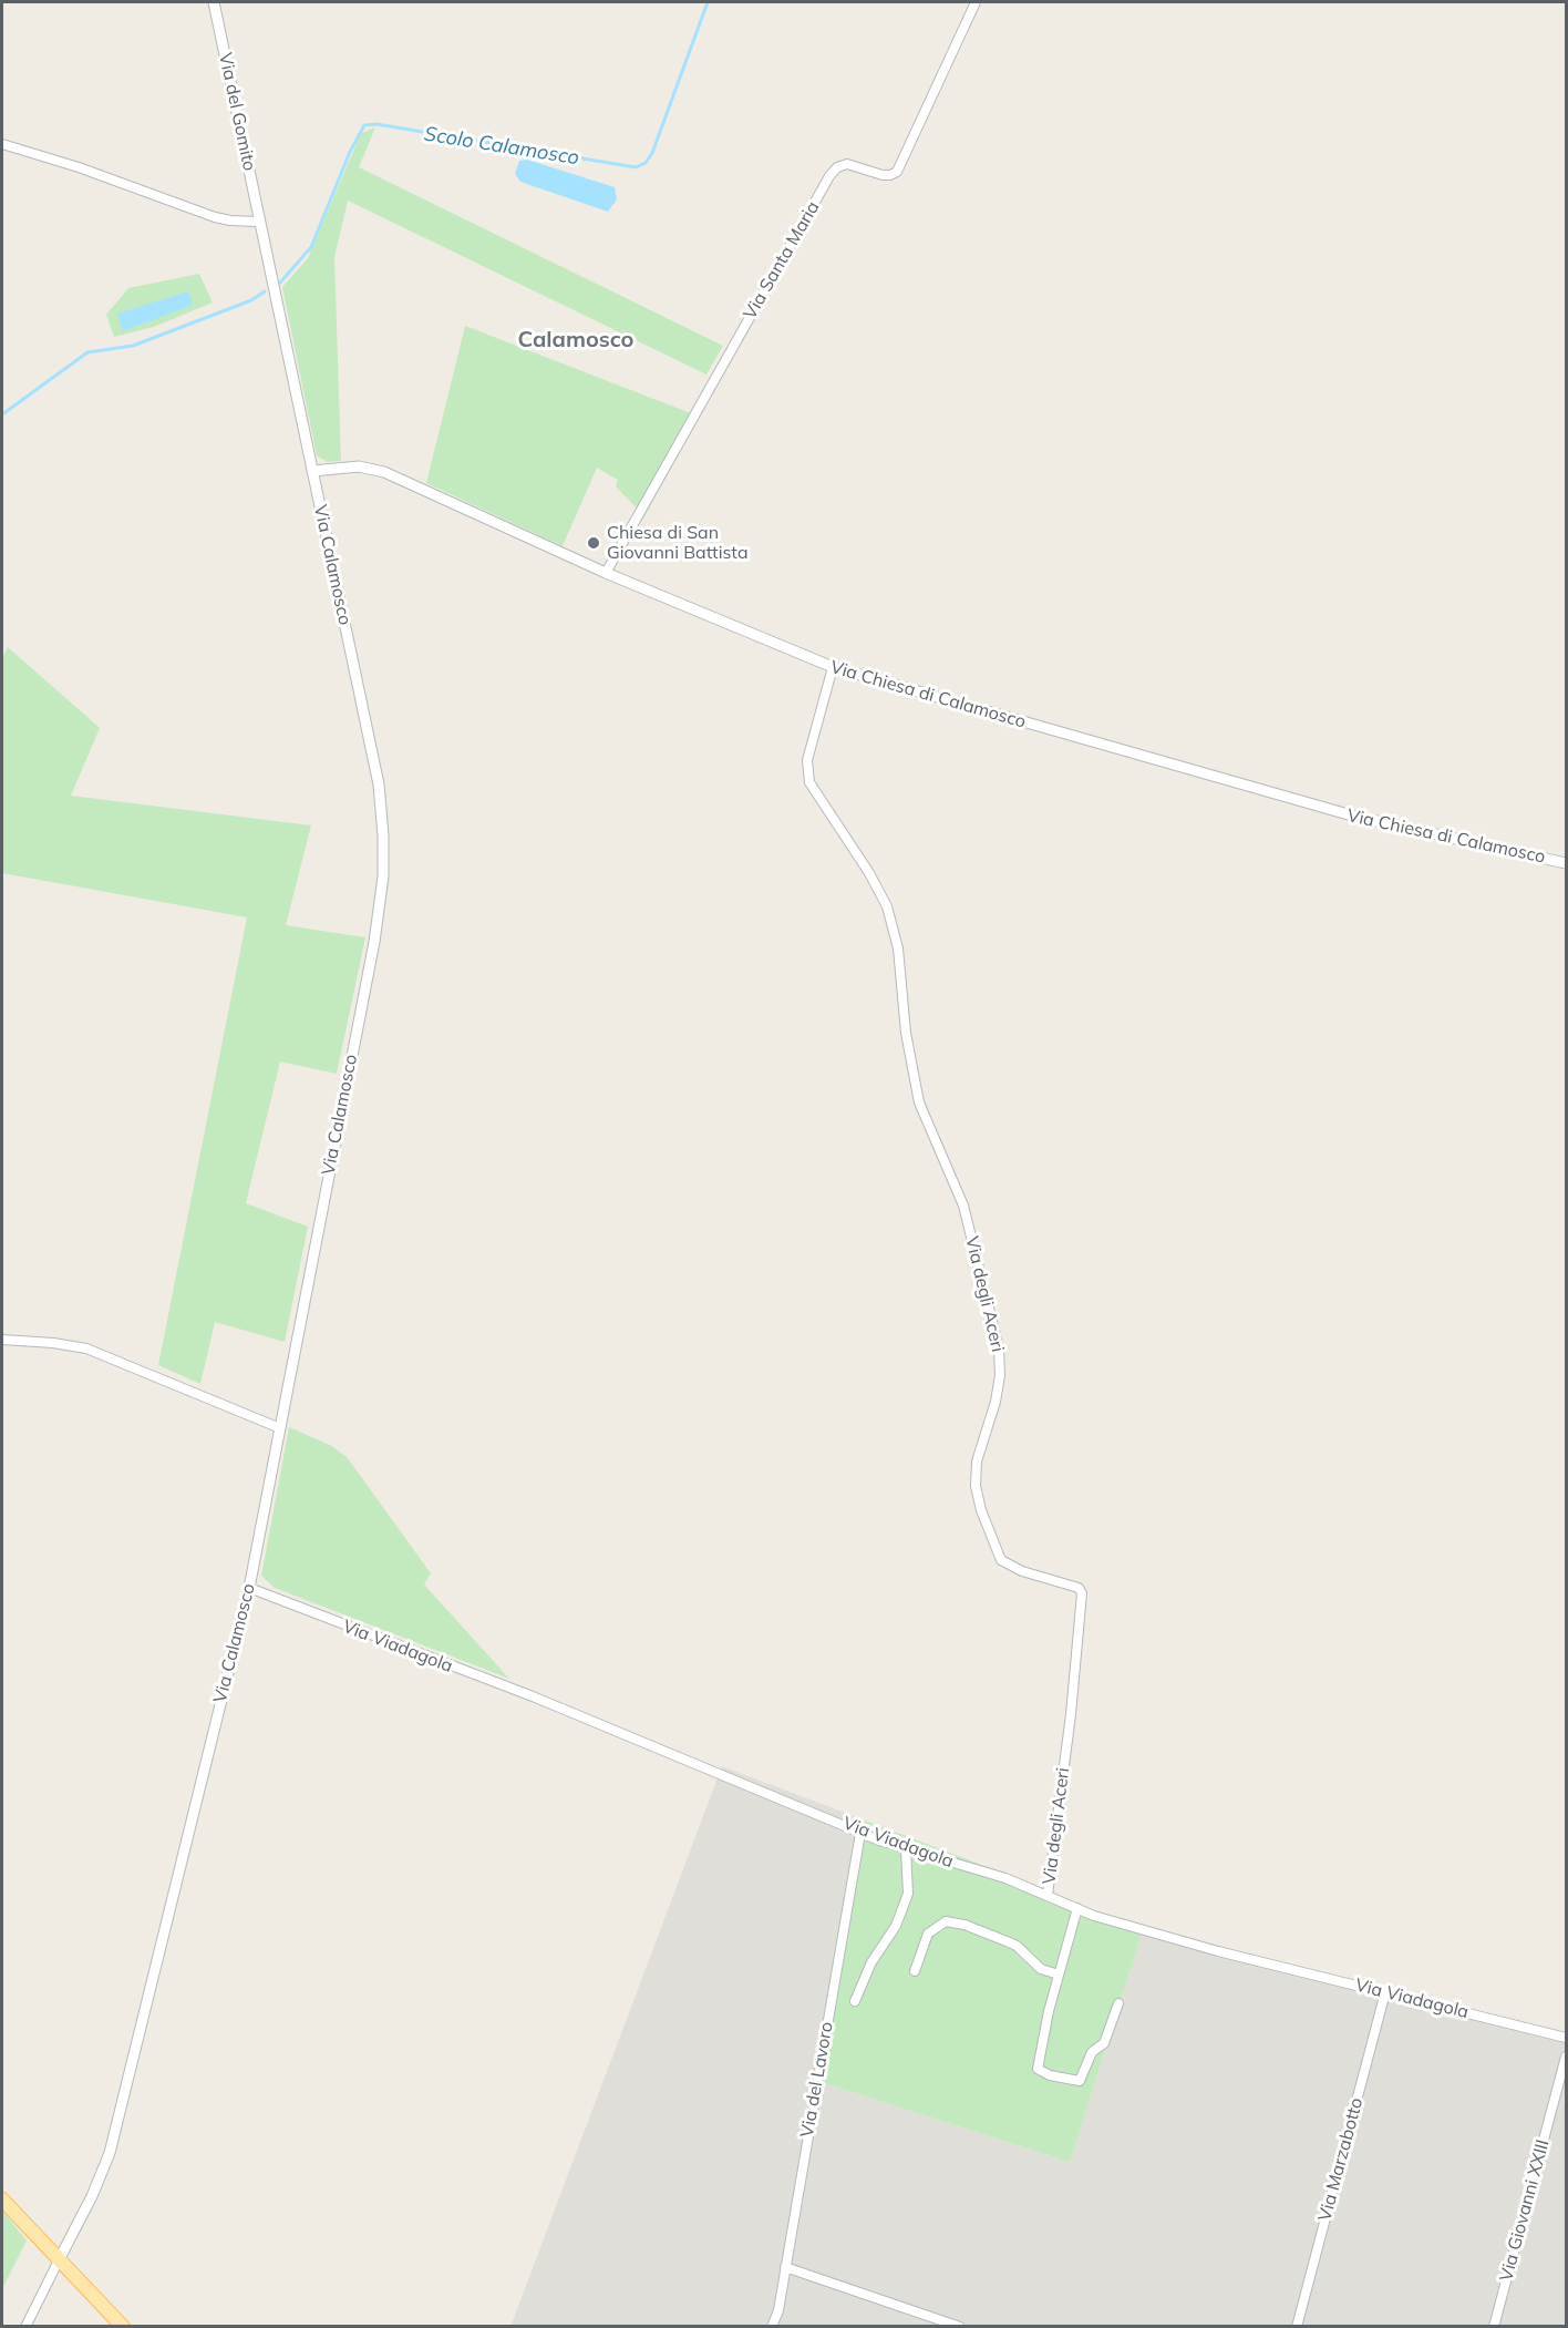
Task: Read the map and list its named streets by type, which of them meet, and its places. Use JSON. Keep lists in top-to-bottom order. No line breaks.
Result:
{"streets":{"street":["Via del Gomito","Via Santa Maria","Via Calamosco","Via Chiesa di Calamosco","Via degli Aceri","Via Viadagola","Via del Lavoro","Via Marzabotto","Via Giovanni XXIII"]},"crossings":[["Via del Gomito","Via Calamosco"],["Via Santa Maria","Via Chiesa di Calamosco"],["Via Calamosco","Via Chiesa di Calamosco"],["Via Calamosco","Via Viadagola"],["Via Chiesa di Calamosco","Via degli Aceri"],["Via degli Aceri","Via Viadagola"],["Via Viadagola","Via del Lavoro"],["Via Viadagola","Via Marzabotto"]],"districts":["Calamosco"],"water":["Scolo Calamosco"],"places":["Chiesa di San Giovanni Battista"]}
